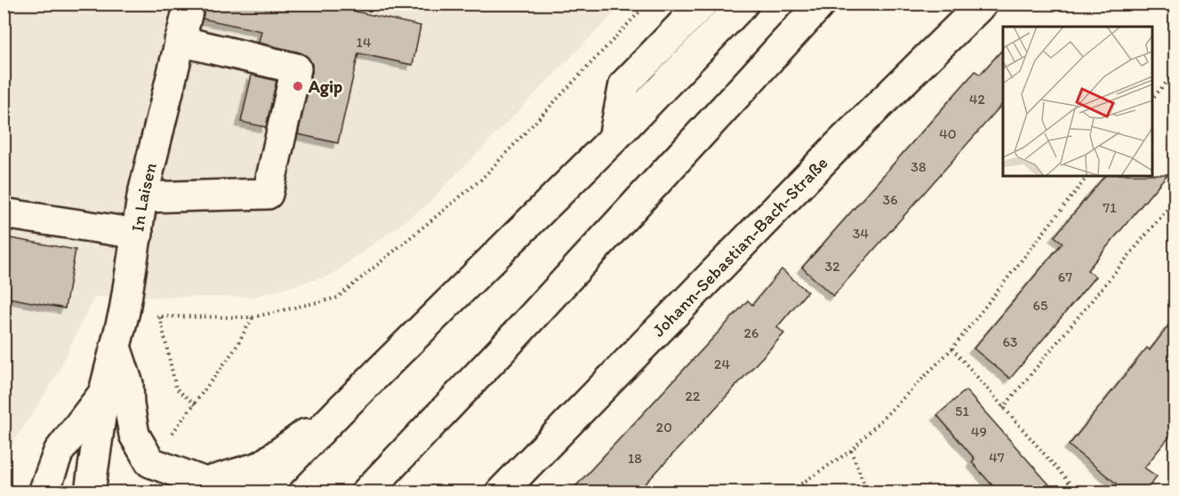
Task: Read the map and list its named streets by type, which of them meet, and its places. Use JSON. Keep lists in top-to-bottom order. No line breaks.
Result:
{"streets":{"street":["In Laisen","Johann-Sebastian-Bach-Straße"]},"places":["Agip"],"house_numbers":["14","42","40","38","36","71","34","32","67","65","26","63","24","22","51","20","49","47","18"]}
